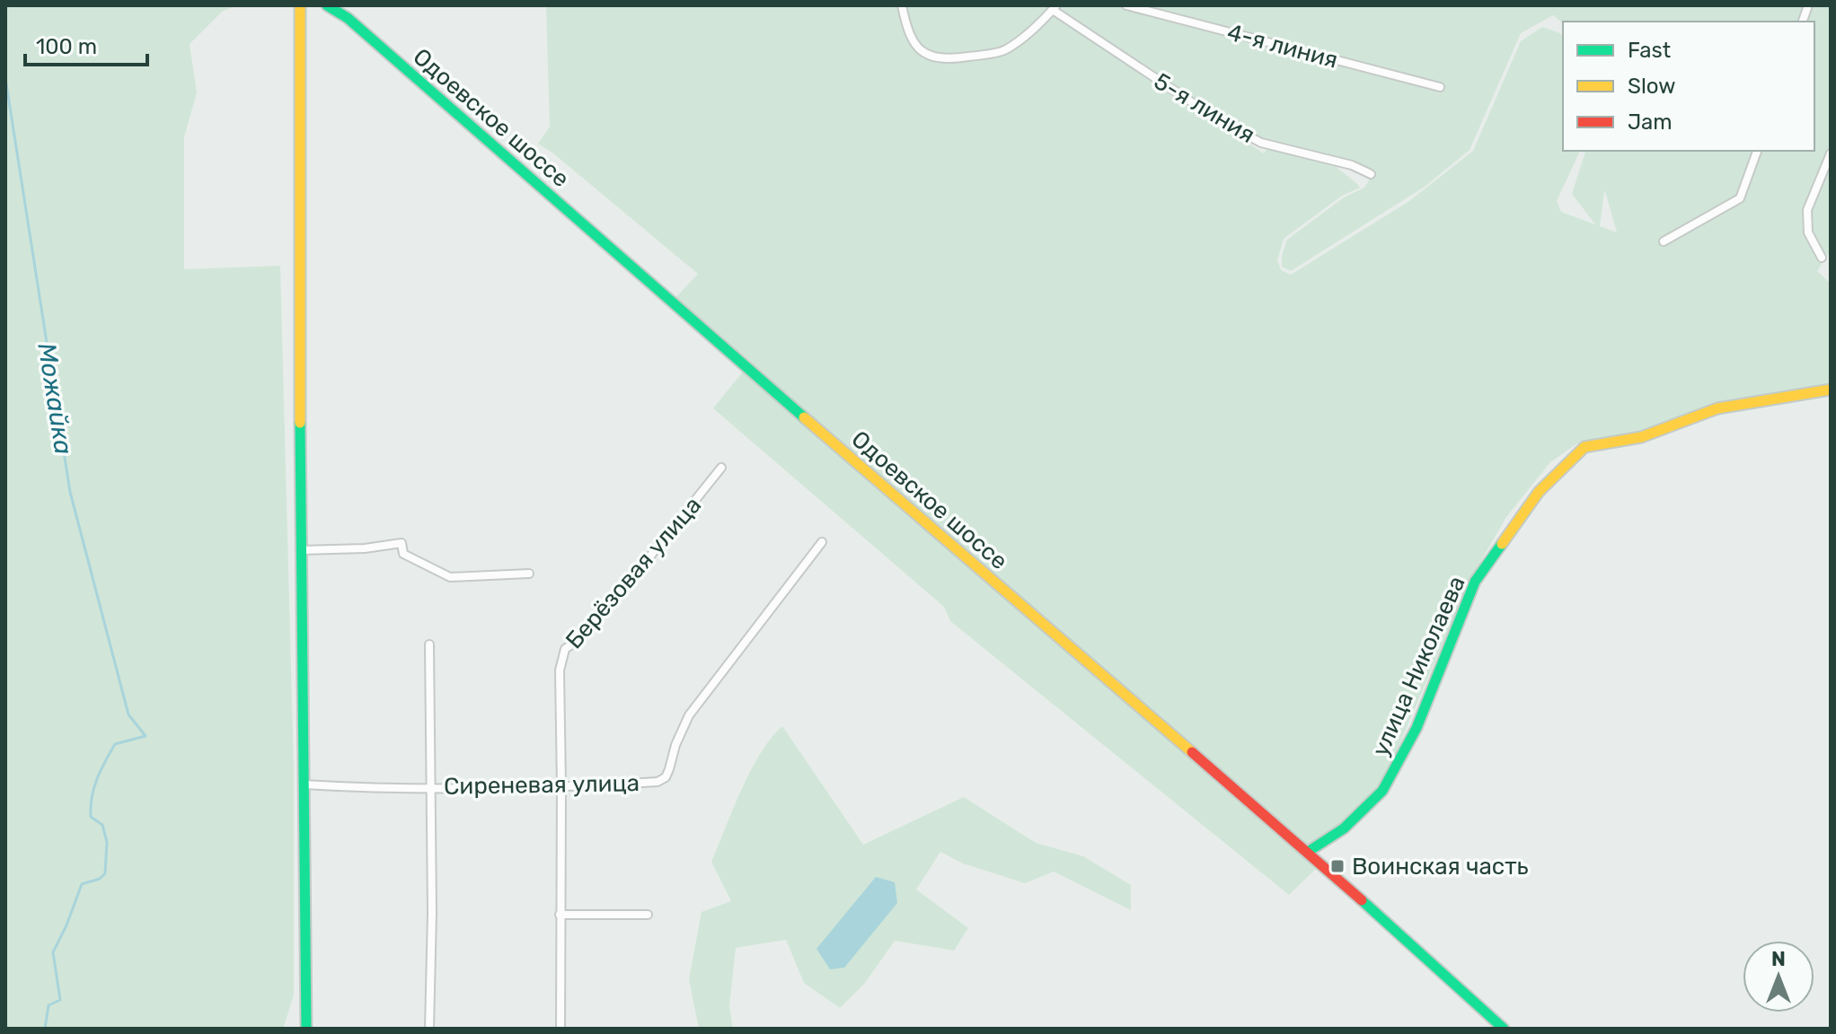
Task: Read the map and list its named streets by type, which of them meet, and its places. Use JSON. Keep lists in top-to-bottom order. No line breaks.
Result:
{"streets":{"main road":["Одоевское шоссе","улица Николаева"],"street":["4-я линия","5-я линия","Берёзовая улица","Сиреневая улица"]},"crossings":[["Одоевское шоссе","улица Николаева"],["Берёзовая улица","Сиреневая улица"]],"water":["Можайка"],"places":{"transit":["Воинская часть"]},"legend":["Fast","Slow","Jam"],"scale_bar":"100 m","north":"top"}
